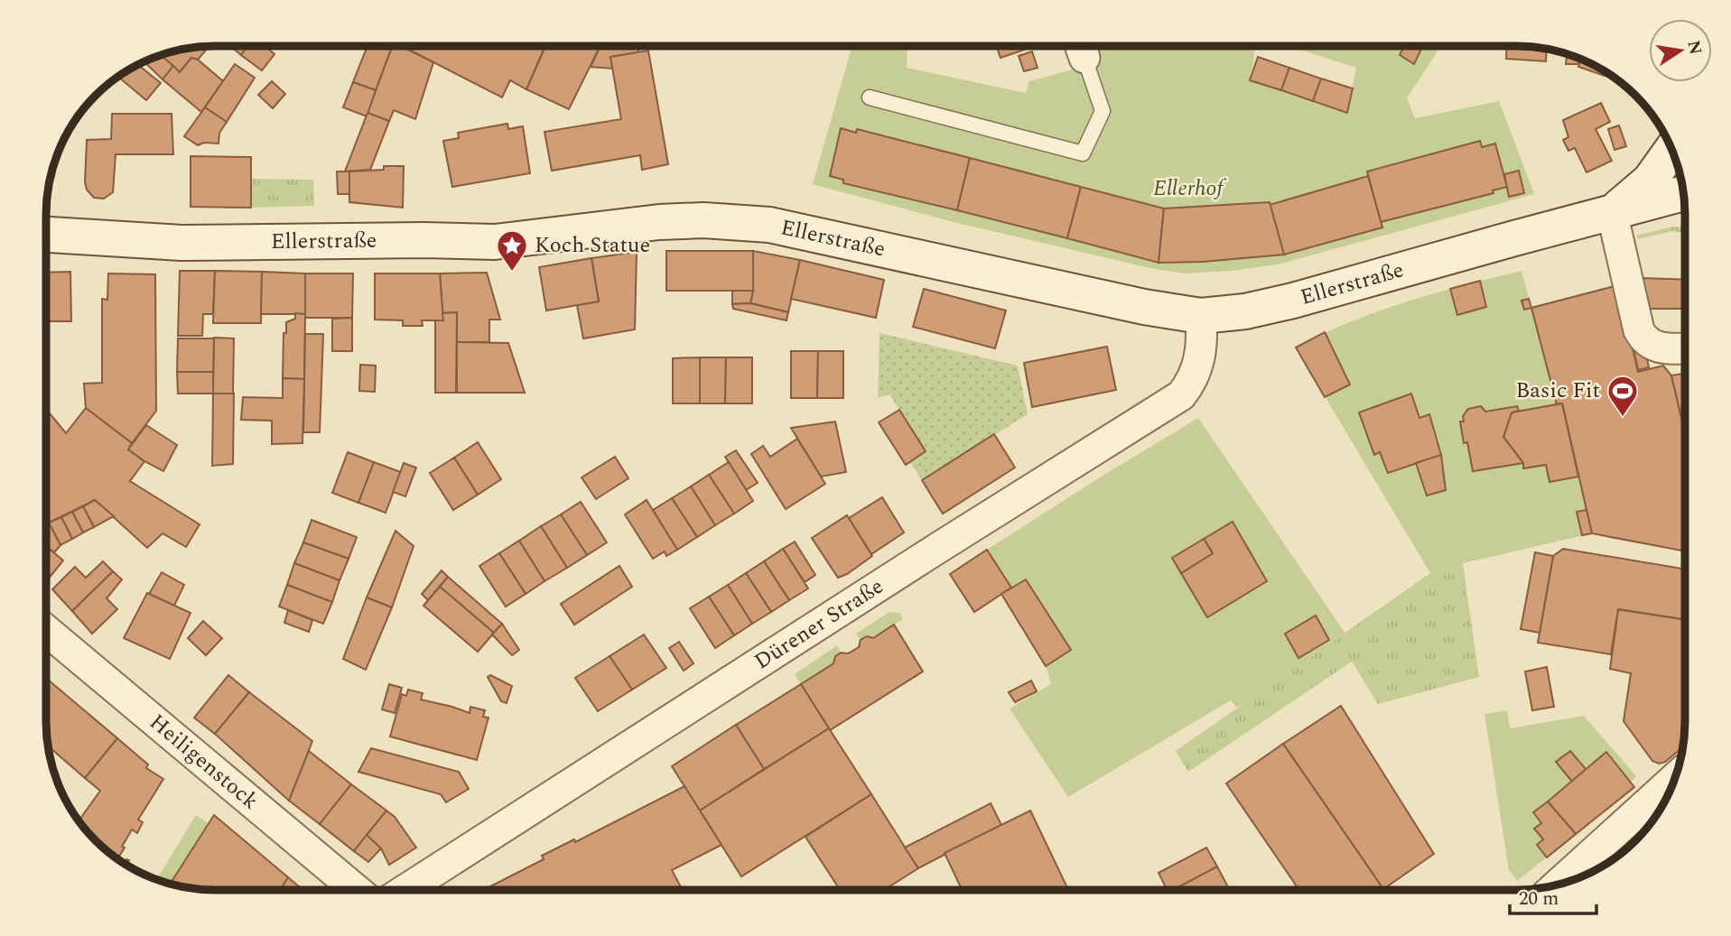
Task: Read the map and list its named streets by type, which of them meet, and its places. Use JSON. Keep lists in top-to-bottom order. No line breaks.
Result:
{"streets":{"main road":["Ellerstraße"],"street":["Dürener Straße","Heiligenstock"]},"crossings":[["Ellerstraße","Dürener Straße"]],"parks":["Ellerhof"],"places":{"place":["Koch Statue"],"sports":["Basic Fit"]},"scale_bar":"20 m","north":"right"}
